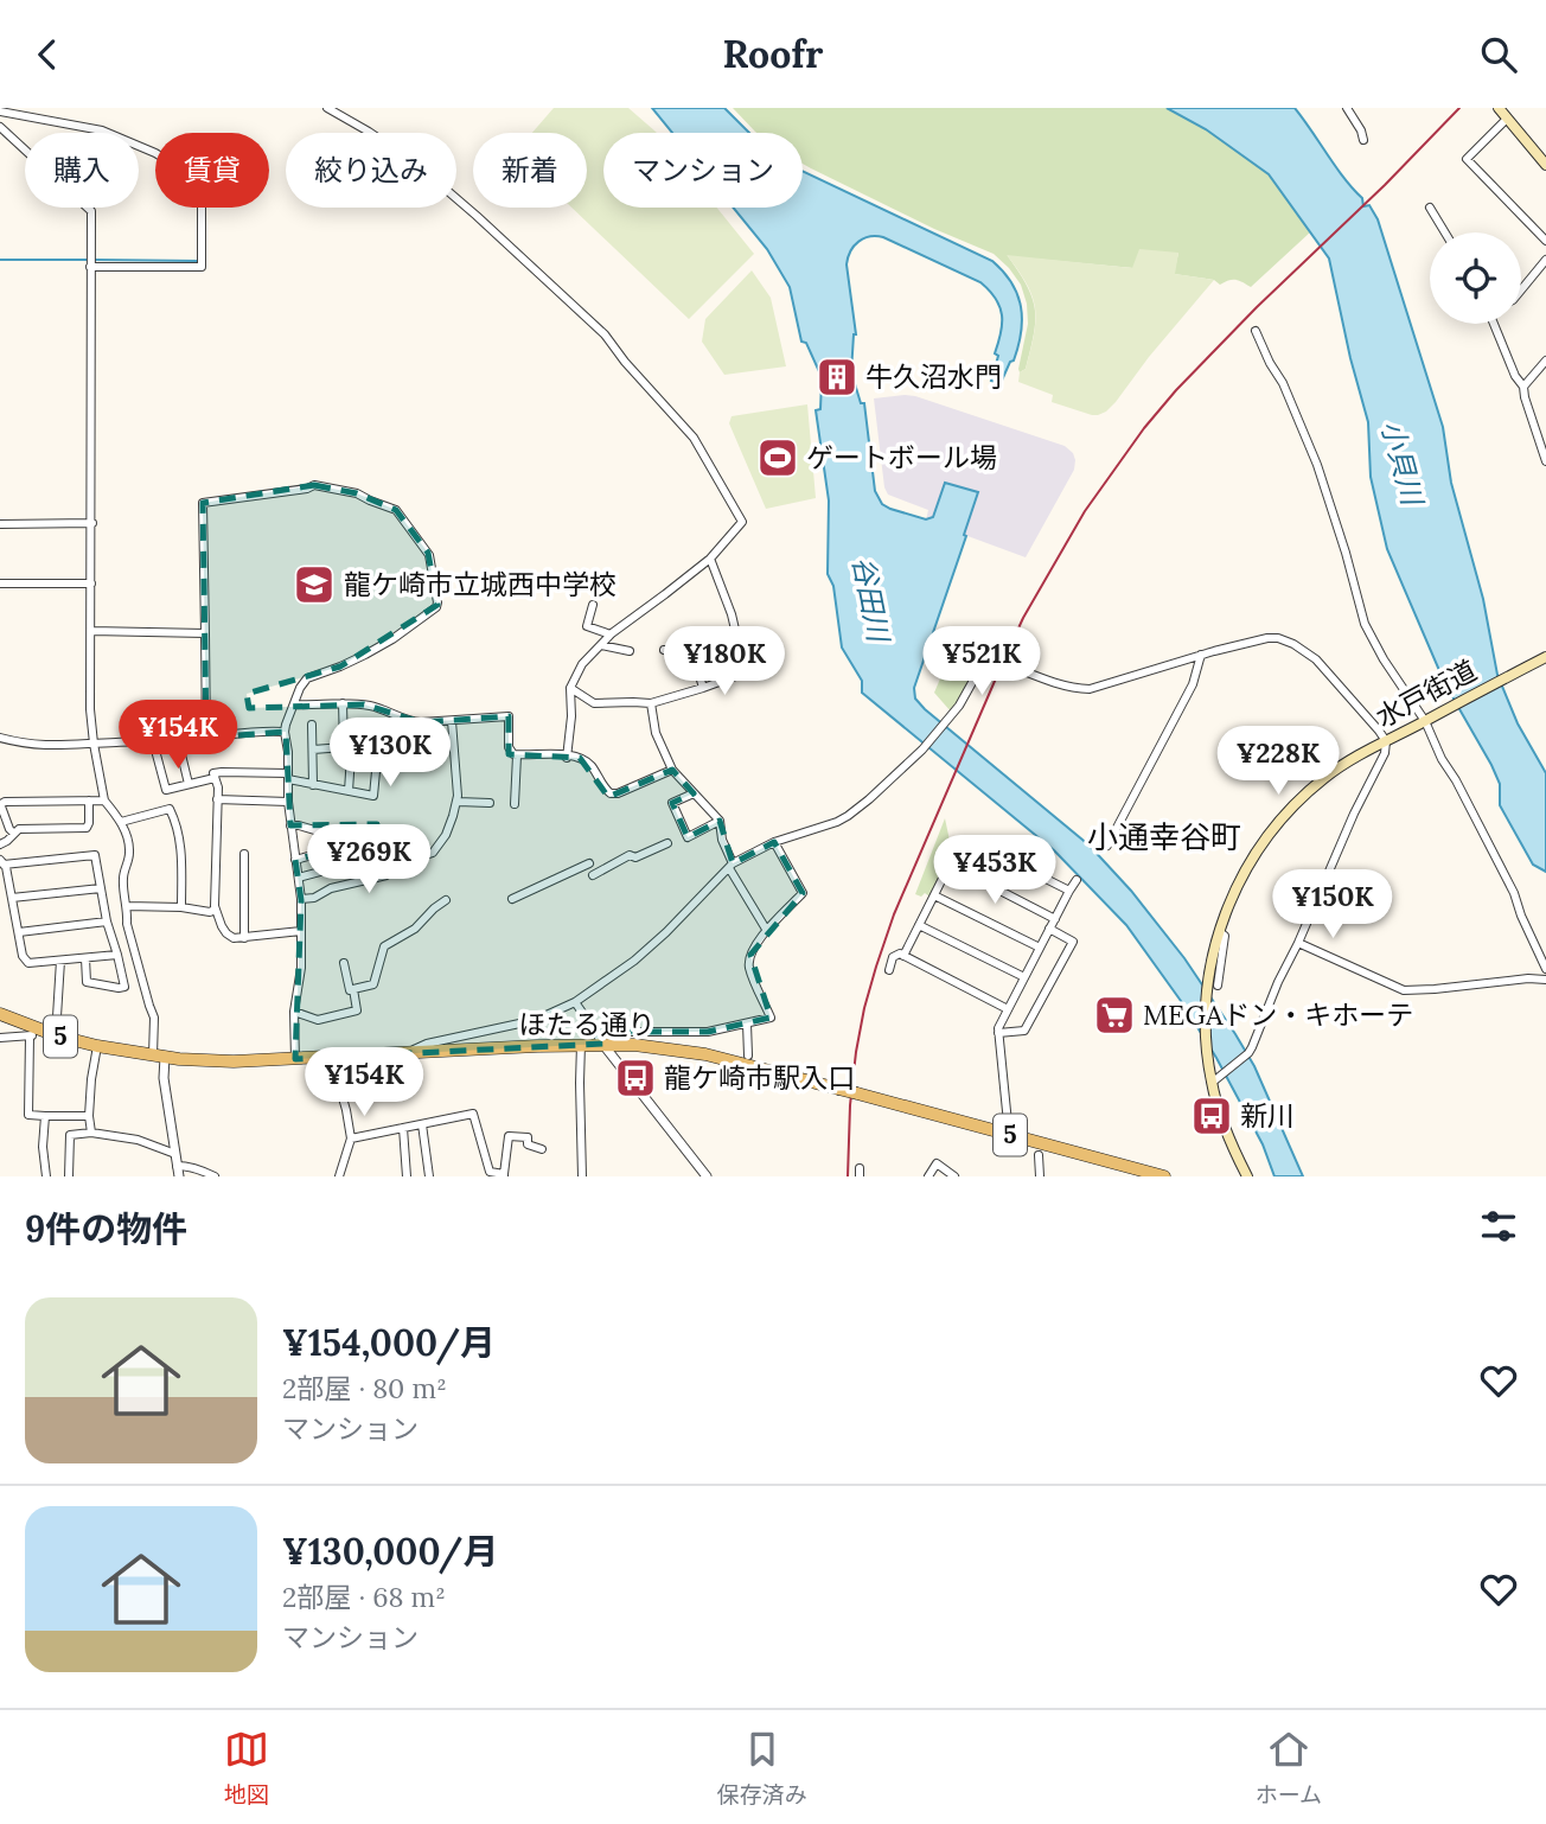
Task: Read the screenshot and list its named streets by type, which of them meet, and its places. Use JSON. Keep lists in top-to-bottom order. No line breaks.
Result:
{"streets":{"main road":["水戸街道","ほたる通り","5"]},"districts":["小通幸谷町"],"water":["小貝川","谷田川"],"places":{"building":["牛久沼水門"],"sports":["ゲートボール場"],"school or university":["龍ケ崎市立城西中学校"],"supermarket":["MEGAドン・キホーテ"],"bus stop":["龍ケ崎市駅入口","新川"]},"page":{"header":"Roofr","chip":["購入","賃貸","絞り込み","新着","マンション"],"price":["¥180K","¥521K","¥154K","¥130K","¥228K","¥269K","¥453K","¥150K","¥154K"],"heading":"9件の物件","list":[{"name":"¥154,000/月","note":"2部屋 · 80 m² · マンション"},{"name":"¥130,000/月","note":"2部屋 · 68 m² · マンション"}],"tabs":["地図","保存済み","ホーム"]}}
